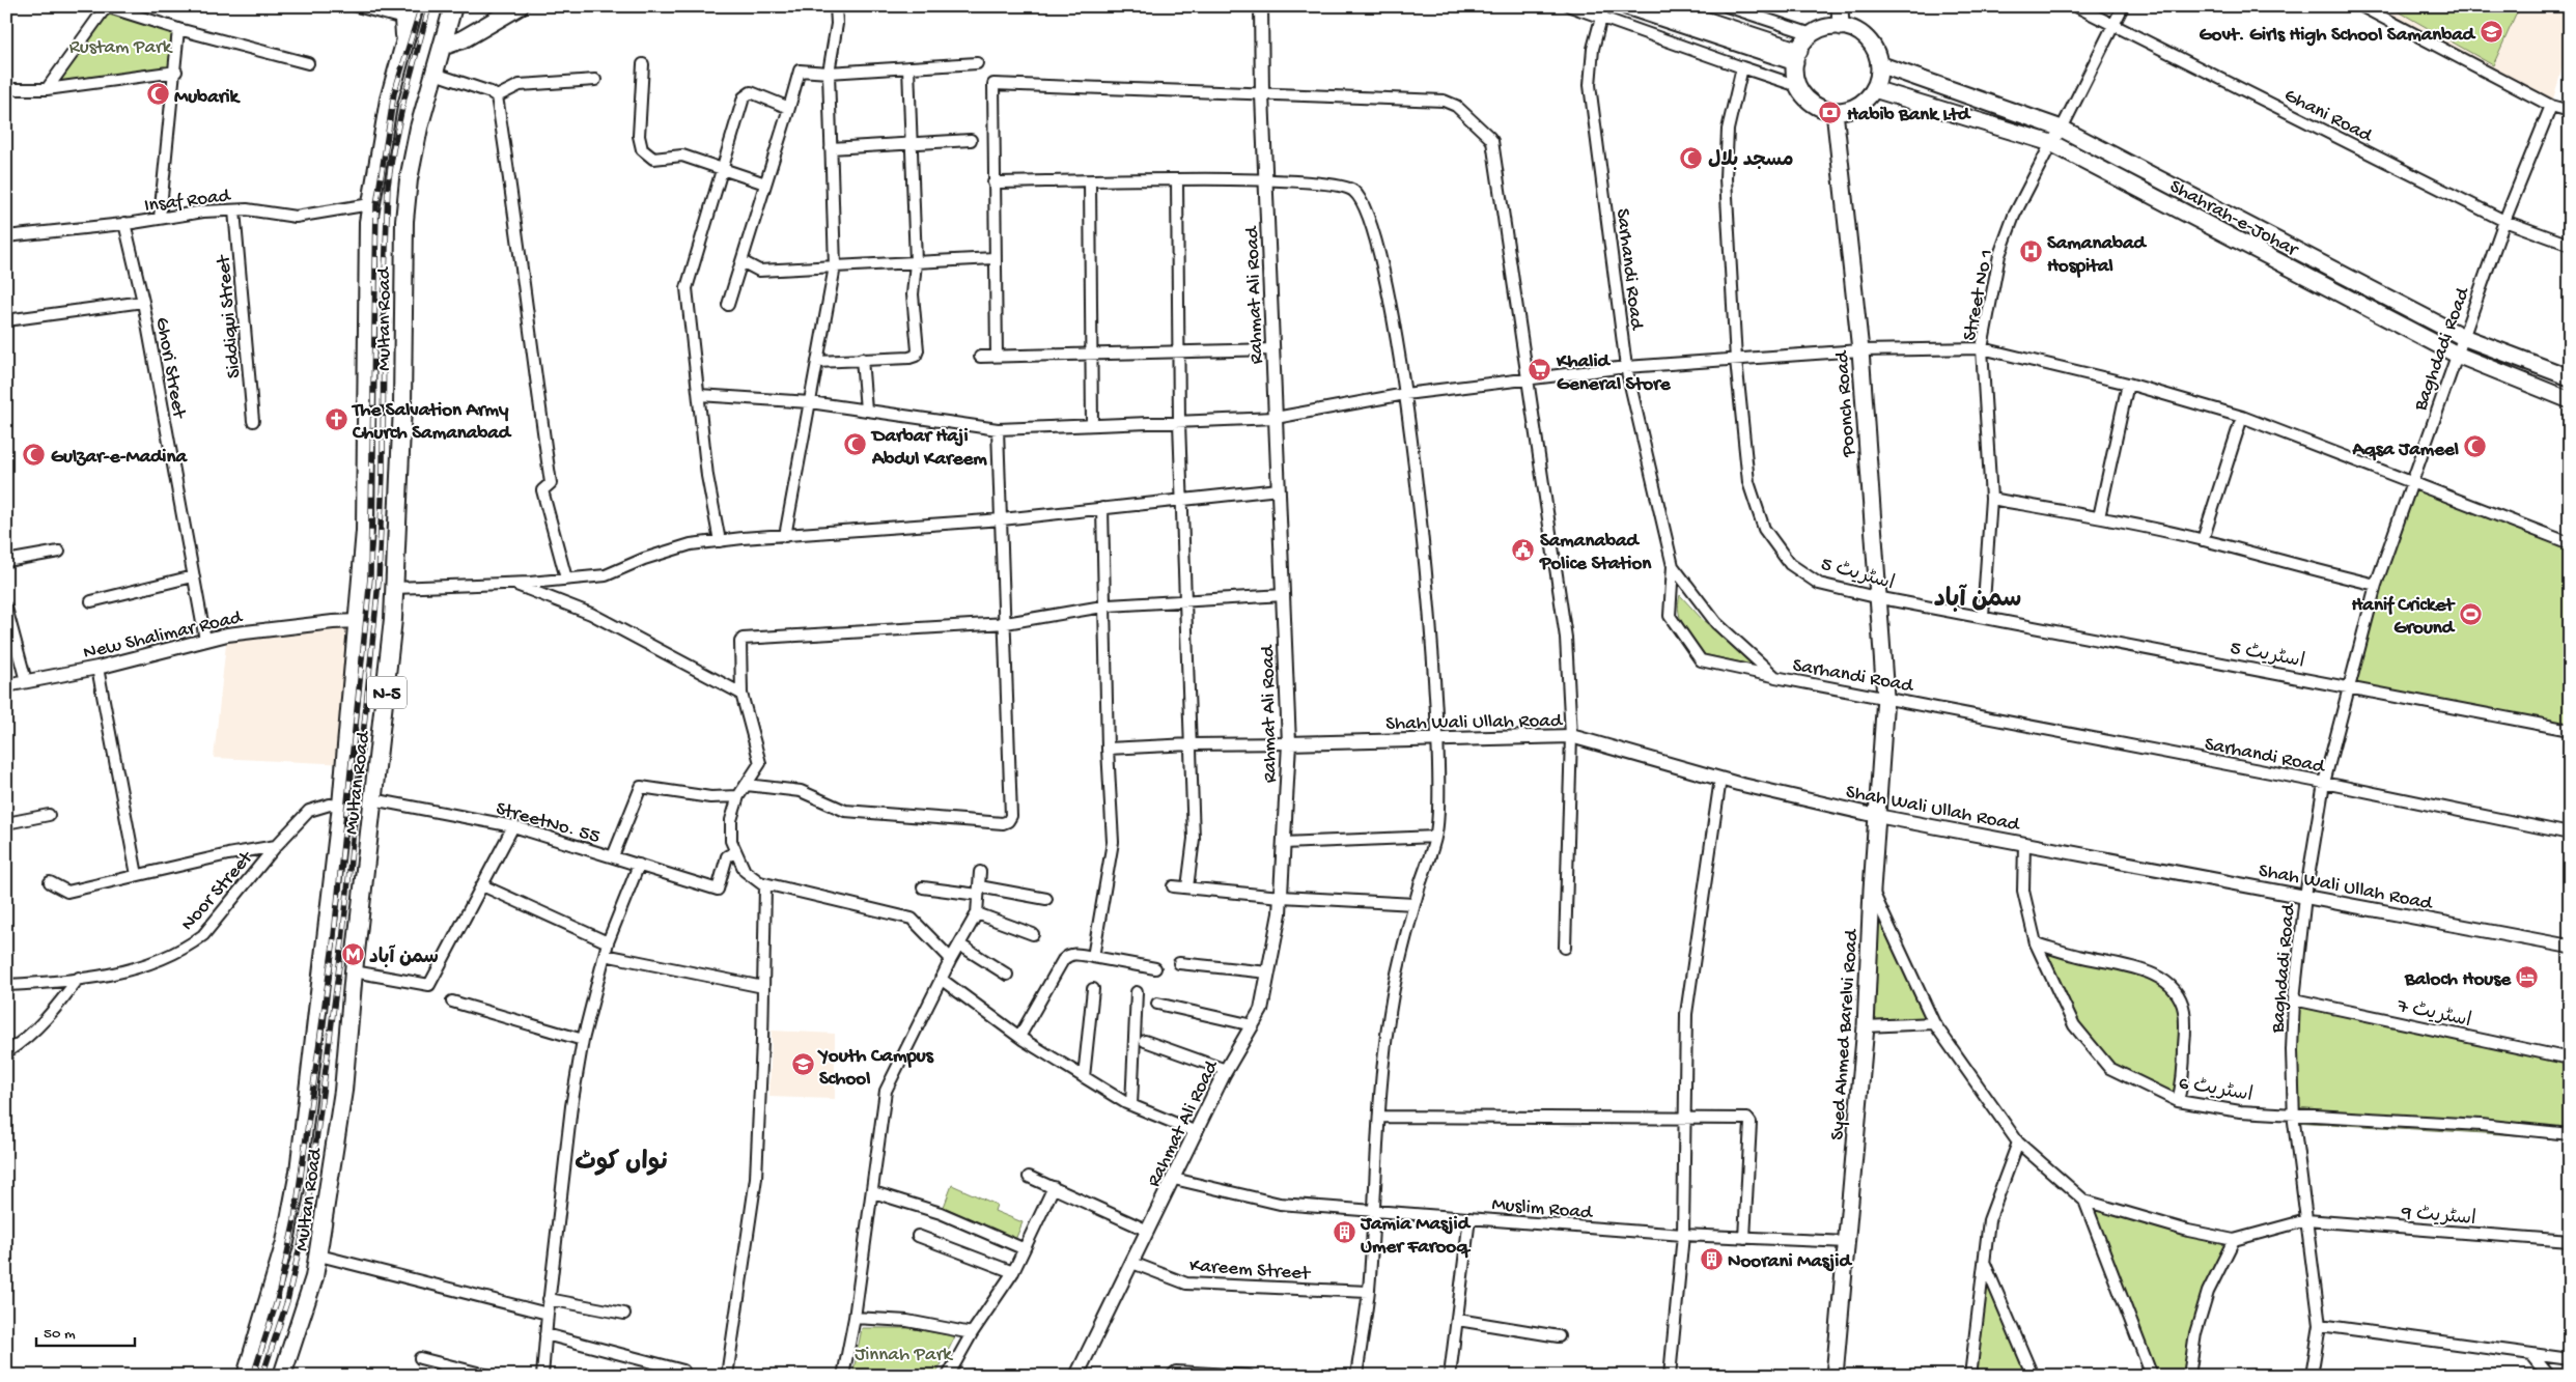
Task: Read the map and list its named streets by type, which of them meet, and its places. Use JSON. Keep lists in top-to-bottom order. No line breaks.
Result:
{"streets":{"main road":["Shahrah-e-Johar","Multan Road","Poonch Road","N-5","Syed Ahmed Barelvi Road"],"street":["Ghani Road","Insaf Road","Sarhandi Road","Street No 1","Rahmat Ali Road","Siddiqui Street","Baghdadi Road","Ghori Street","اسٹریٹ 5","New Shalimar Road","Shah Wali Ullah Road","StreetNo. 55","Noor Street","اسٹریٹ 7","اسٹریٹ 6","Muslim Road","اسٹریٹ 9","Kareem Street"]},"crossings":[["Ghani Road","Street No 1"],["Ghani Road","Baghdadi Road"],["Insaf Road","Siddiqui Street"],["Insaf Road","Multan Road"],["Insaf Road","Ghori Street"],["Shahrah-e-Johar","Street No 1"],["Shahrah-e-Johar","Baghdadi Road"],["Shahrah-e-Johar","Poonch Road"],["Sarhandi Road","Baghdadi Road"],["Sarhandi Road","Poonch Road"],["Sarhandi Road","Syed Ahmed Barelvi Road"],["Street No 1","اسٹریٹ 5"],["Rahmat Ali Road","Shah Wali Ullah Road"],["Rahmat Ali Road","Muslim Road"],["Rahmat Ali Road","Kareem Street"],["Multan Road","New Shalimar Road"],["Multan Road","StreetNo. 55"],["Multan Road","Noor Street"],["Baghdadi Road","اسٹریٹ 5"],["Baghdadi Road","Shah Wali Ullah Road"],["Baghdadi Road","اسٹریٹ 7"],["Baghdadi Road","اسٹریٹ 6"],["Baghdadi Road","اسٹریٹ 9"],["Ghori Street","New Shalimar Road"],["Poonch Road","اسٹریٹ 5"],["Poonch Road","Syed Ahmed Barelvi Road"],["Shah Wali Ullah Road","Syed Ahmed Barelvi Road"],["Shah Wali Ullah Road","اسٹریٹ 6"],["Syed Ahmed Barelvi Road","Muslim Road"]],"districts":["سمن آباد","نواں کوٹ"],"parks":["Rustam Park","Jinnah Park"],"places":{"school or university":["Govt. Girls High School Samanbad","Youth Campus School"],"mosque":["Mubarik","مسجد بلال","Darbar Haji Abdul Kareem","Aqsa Jameel","Gulzar-e-Madina"],"bank":["Habib Bank Ltd"],"hospital":["Samanabad Hospital"],"supermarket":["Khalid General Store"],"church":["The Salvation Army Church Samanabad"],"public building":["Samanabad Police Station"],"sports":["Hanif Cricket Ground"],"metro station":["سمن آباد"],"hotel":["Baloch House"],"building":["Jamia Masjid Umer Farooq","Noorani Masjid"]},"scale_bar":"50 m"}
